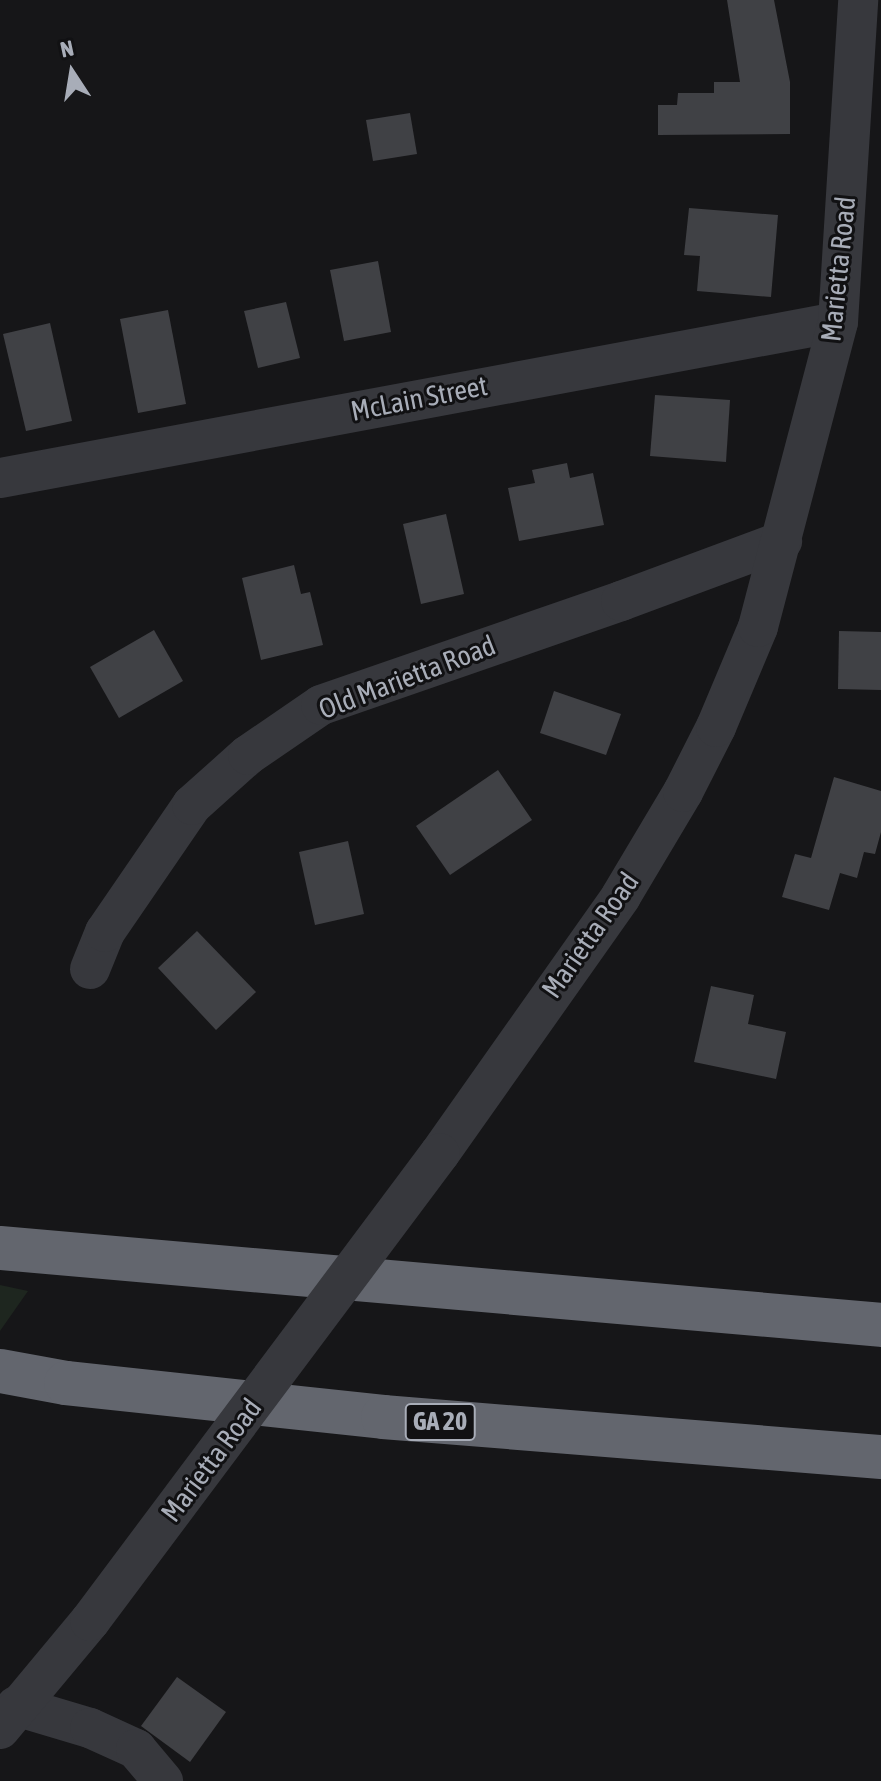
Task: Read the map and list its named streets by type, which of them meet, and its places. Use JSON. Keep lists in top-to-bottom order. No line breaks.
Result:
{"streets":{"highway":["GA 20"],"street":["Marietta Road","McLain Street","Old Marietta Road"]},"crossings":[["Marietta Road","McLain Street"],["Marietta Road","Old Marietta Road"]],"north":"top"}
